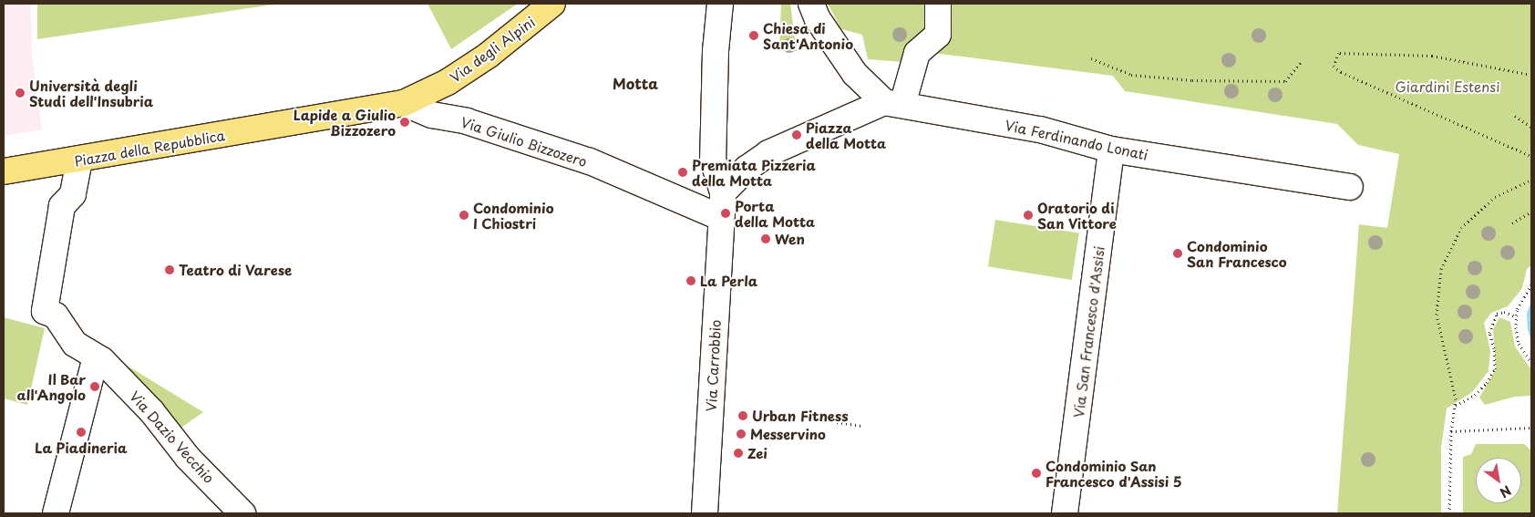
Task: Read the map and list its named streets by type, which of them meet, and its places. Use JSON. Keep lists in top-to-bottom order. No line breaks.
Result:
{"streets":{"main road":["Via degli Alpini","Piazza della Repubblica"],"street":["Via Ferdinando Lonati","Via Giulio Bizzozero","Via San Francesco d'Assisi","Via Carrobbio","Via Dazio Vecchio"]},"crossings":[["Via degli Alpini","Via Giulio Bizzozero"],["Via degli Alpini","Piazza della Repubblica"],["Via Ferdinando Lonati","Via San Francesco d'Assisi"],["Via Giulio Bizzozero","Piazza della Repubblica"],["Via Giulio Bizzozero","Via Carrobbio"],["Piazza della Repubblica","Via Dazio Vecchio"]],"districts":["Motta"],"parks":["Giardini Estensi"],"places":["Chiesa di Sant'Antonio","Università degli Studi dell'Insubria","Lapide a Giulio Bizzozero","Piazza della Motta","Premiata Pizzeria della Motta","Porta della Motta","Condominio I Chiostri","Oratorio di San Vittore","Wen","Condominio San Francesco","Teatro di Varese","La Perla","Il Bar all'Angolo","Urban Fitness","La Piadineria","Messervino","Zei","Condominio San Francesco d'Assisi 5"],"north":"bottom right"}
